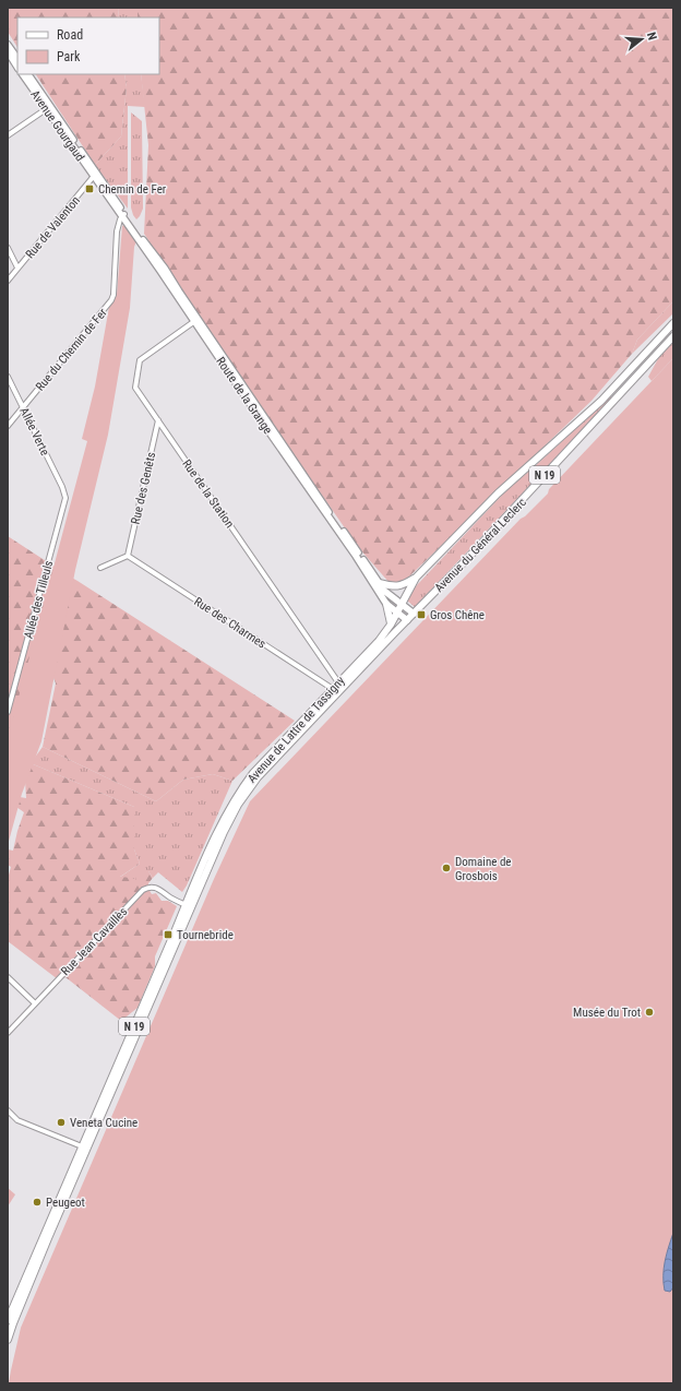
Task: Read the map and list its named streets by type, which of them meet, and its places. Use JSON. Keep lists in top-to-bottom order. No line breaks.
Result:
{"streets":{"main road":["Avenue Gourgaud","Route de la Grange","N 19","Avenue du Général Leclerc","Avenue de Lattre de Tassigny"],"street":["Rue de Valenton","Rue du Chemin de Fer","Allée Verte","Rue des Genêts","Rue de la Station","Allée des Tilleuls","Rue des Charmes","Rue Jean Cavaillès"]},"crossings":[["Avenue Gourgaud","Rue de Valenton"],["Avenue Gourgaud","Route de la Grange"],["Rue de Valenton","Route de la Grange"],["Rue du Chemin de Fer","Route de la Grange"],["Rue du Chemin de Fer","Allée Verte"],["Route de la Grange","Rue de la Station"],["Route de la Grange","Avenue du Général Leclerc"],["Route de la Grange","Avenue de Lattre de Tassigny"],["Allée Verte","Allée des Tilleuls"],["N 19","Avenue du Général Leclerc"],["N 19","Avenue de Lattre de Tassigny"],["N 19","Rue Jean Cavaillès"],["Rue des Genêts","Rue de la Station"],["Rue des Genêts","Rue des Charmes"],["Rue de la Station","Avenue de Lattre de Tassigny"],["Avenue du Général Leclerc","Avenue de Lattre de Tassigny"],["Avenue du Général Leclerc","Rue Jean Cavaillès"],["Rue des Charmes","Avenue de Lattre de Tassigny"],["Avenue de Lattre de Tassigny","Rue Jean Cavaillès"]],"places":{"transit":["Chemin de Fer","Gros Chêne","Tournebride"],"other":["Domaine de Grosbois","Musée du Trot","Veneta Cucine","Peugeot"]},"legend":["Road","Park"],"north":"right"}
